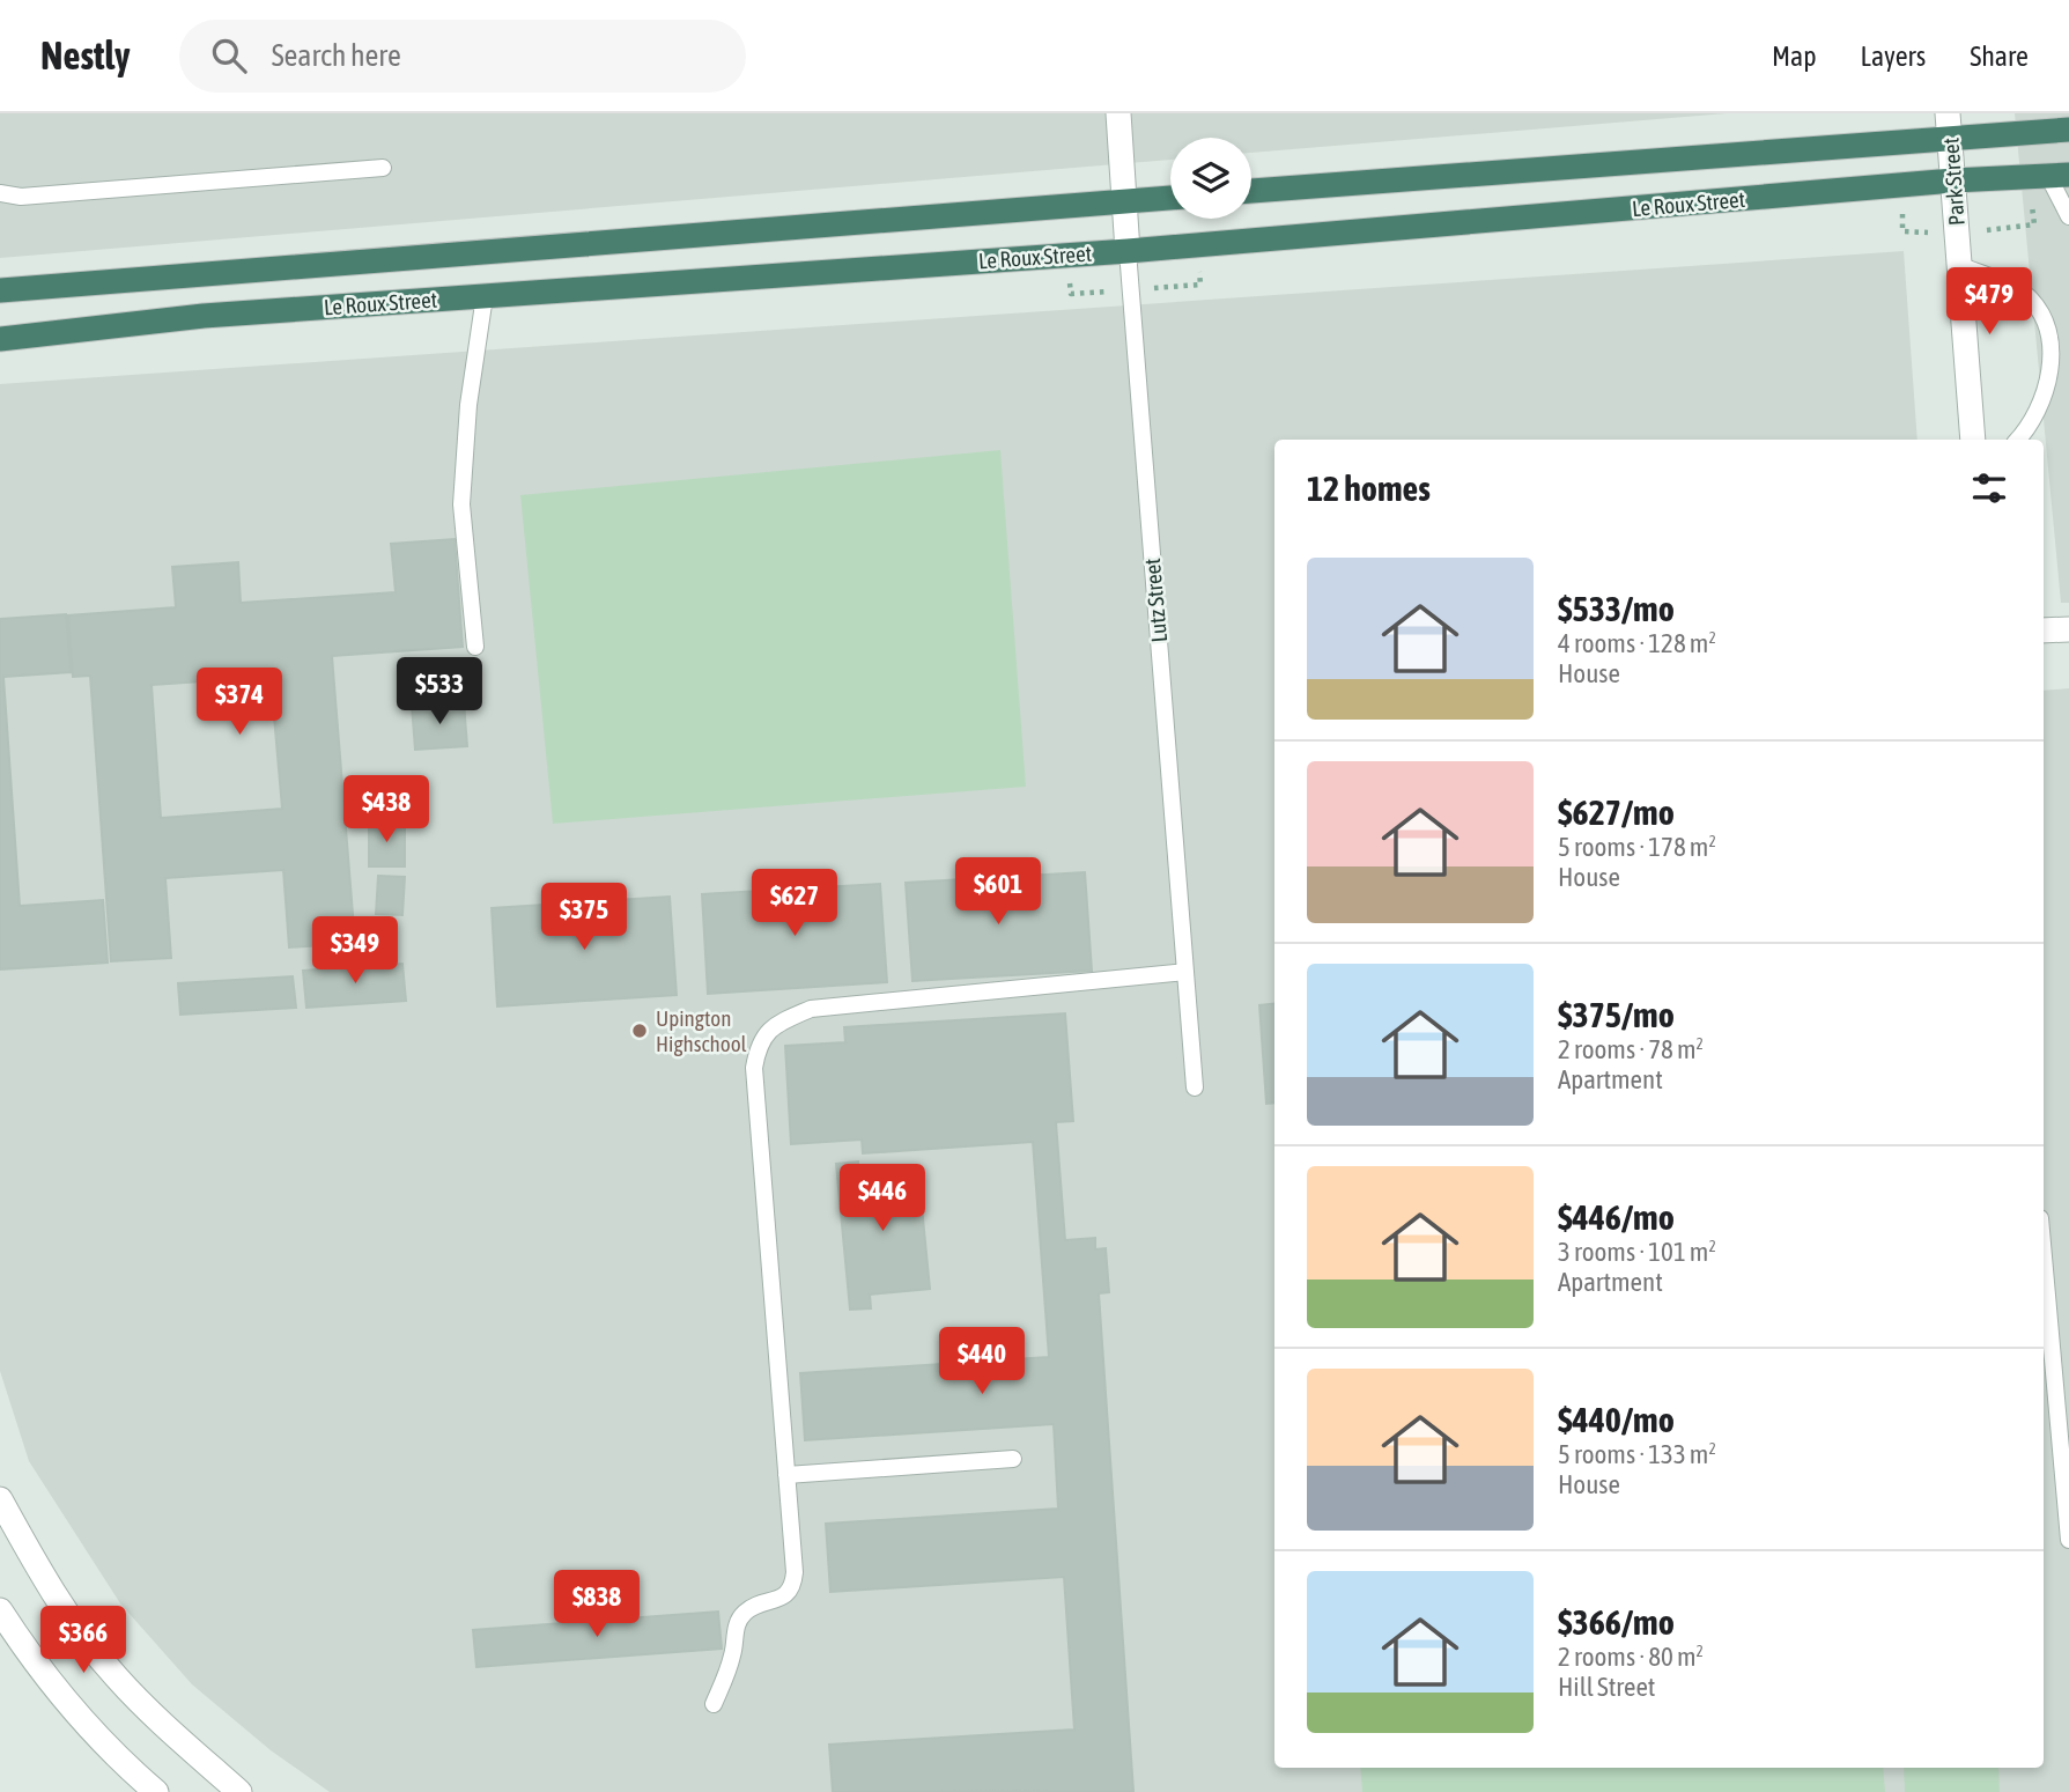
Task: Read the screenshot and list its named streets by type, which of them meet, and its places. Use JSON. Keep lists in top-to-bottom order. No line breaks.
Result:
{"streets":{"highway":["Le Roux Street"],"street":["Park Street","Lutz Street"]},"crossings":[["Park Street","Le Roux Street"],["Le Roux Street","Lutz Street"]],"places":["Upington Highschool"],"page":{"header":"Nestly","search":"Search here","nav":["Map","Layers","Share"],"price":["$479","$533","$374","$438","$601","$627","$375","$349","$446","$440","$838","$366"],"heading":"12 homes","list":[{"name":"$533/mo","note":"4 rooms · 128 m² · House"},{"name":"$627/mo","note":"5 rooms · 178 m² · House"},{"name":"$375/mo","note":"2 rooms · 78 m² · Apartment"},{"name":"$446/mo","note":"3 rooms · 101 m² · Apartment"},{"name":"$440/mo","note":"5 rooms · 133 m² · House"},{"name":"$366/mo","note":"2 rooms · 80 m² · Hill Street"}]}}
